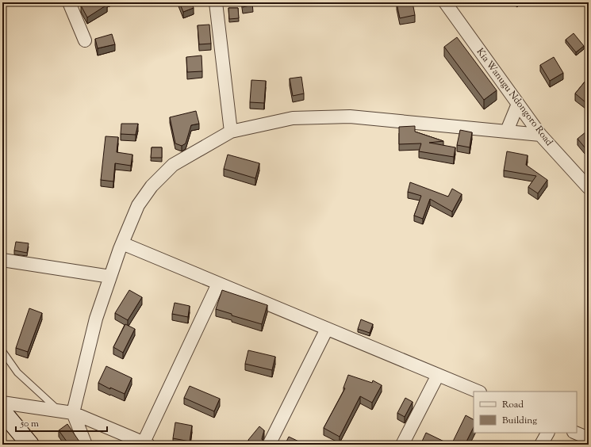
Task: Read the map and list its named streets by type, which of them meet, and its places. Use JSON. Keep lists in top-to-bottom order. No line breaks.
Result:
{"streets":{"street":["Kia Wanugu Ndongoro Road"]},"legend":["Road","Building"],"scale_bar":"50 m"}
